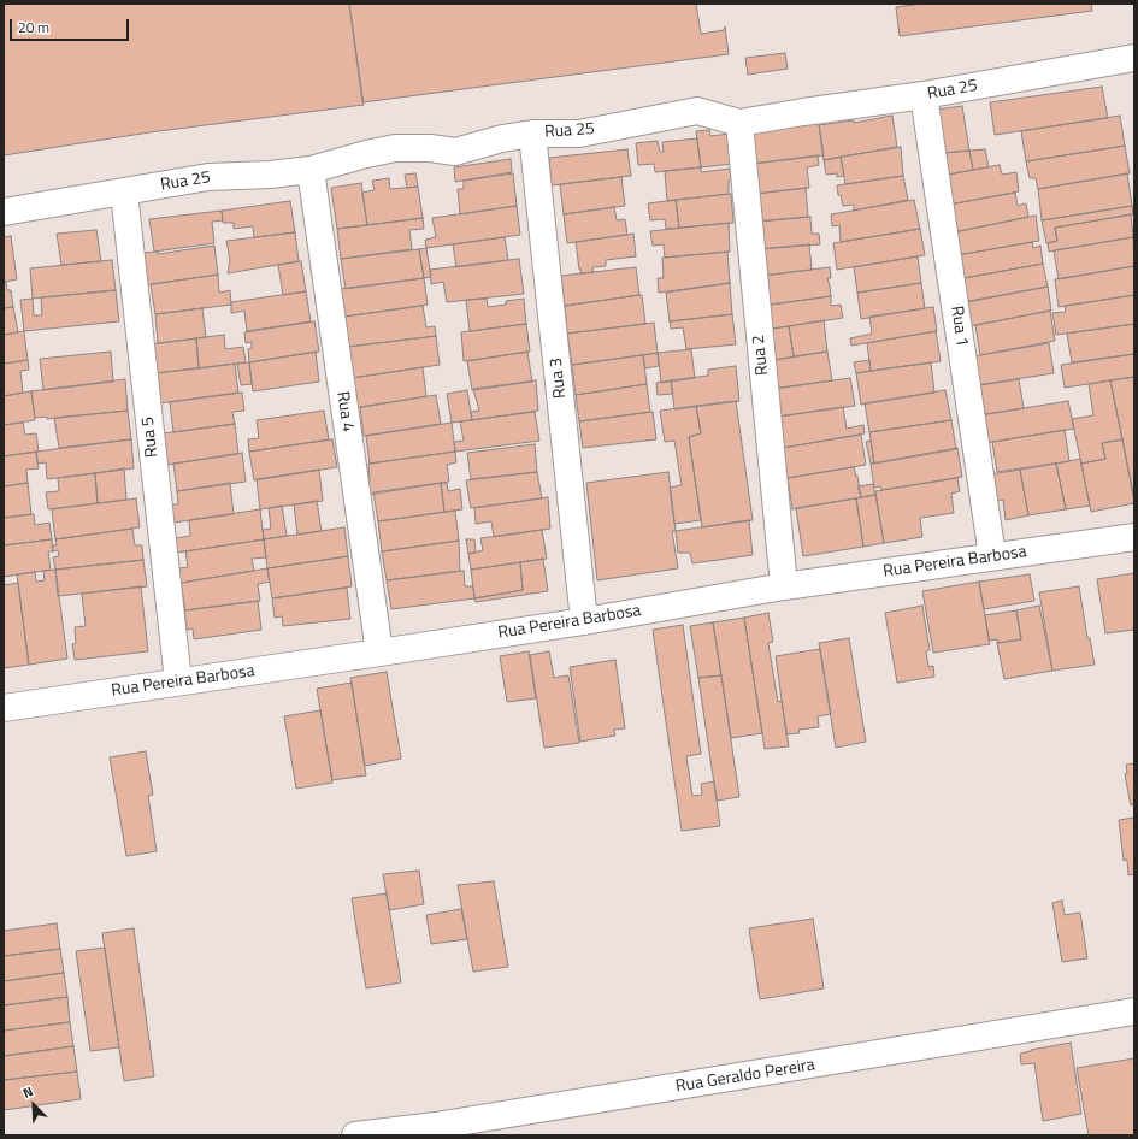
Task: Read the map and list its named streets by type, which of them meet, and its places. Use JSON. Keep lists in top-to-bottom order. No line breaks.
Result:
{"streets":{"street":["Rua 25","Rua 1","Rua 2","Rua 3","Rua 4","Rua 5","Rua Pereira Barbosa","Rua Geraldo Pereira"]},"crossings":[["Rua 25","Rua 1"],["Rua 25","Rua 2"],["Rua 25","Rua 3"],["Rua 25","Rua 4"],["Rua 25","Rua 5"],["Rua 1","Rua Pereira Barbosa"],["Rua 2","Rua Pereira Barbosa"],["Rua 3","Rua Pereira Barbosa"],["Rua 4","Rua Pereira Barbosa"],["Rua 5","Rua Pereira Barbosa"]],"scale_bar":"20 m","north":"top left"}
